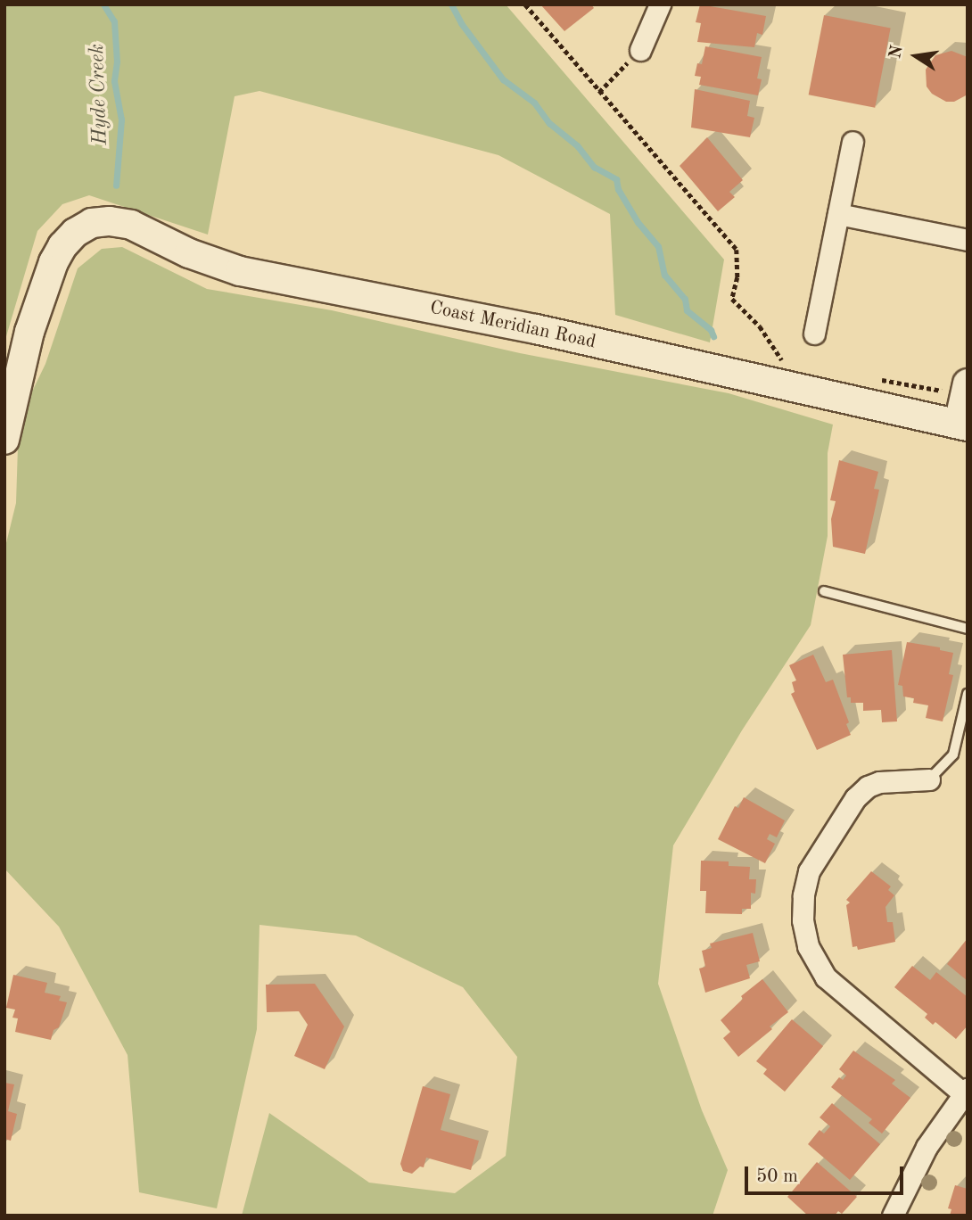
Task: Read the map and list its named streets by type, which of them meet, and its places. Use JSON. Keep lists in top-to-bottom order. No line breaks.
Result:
{"streets":{"street":["Coast Meridian Road"]},"water":["Hyde Creek"],"scale_bar":"50 m","north":"left"}
